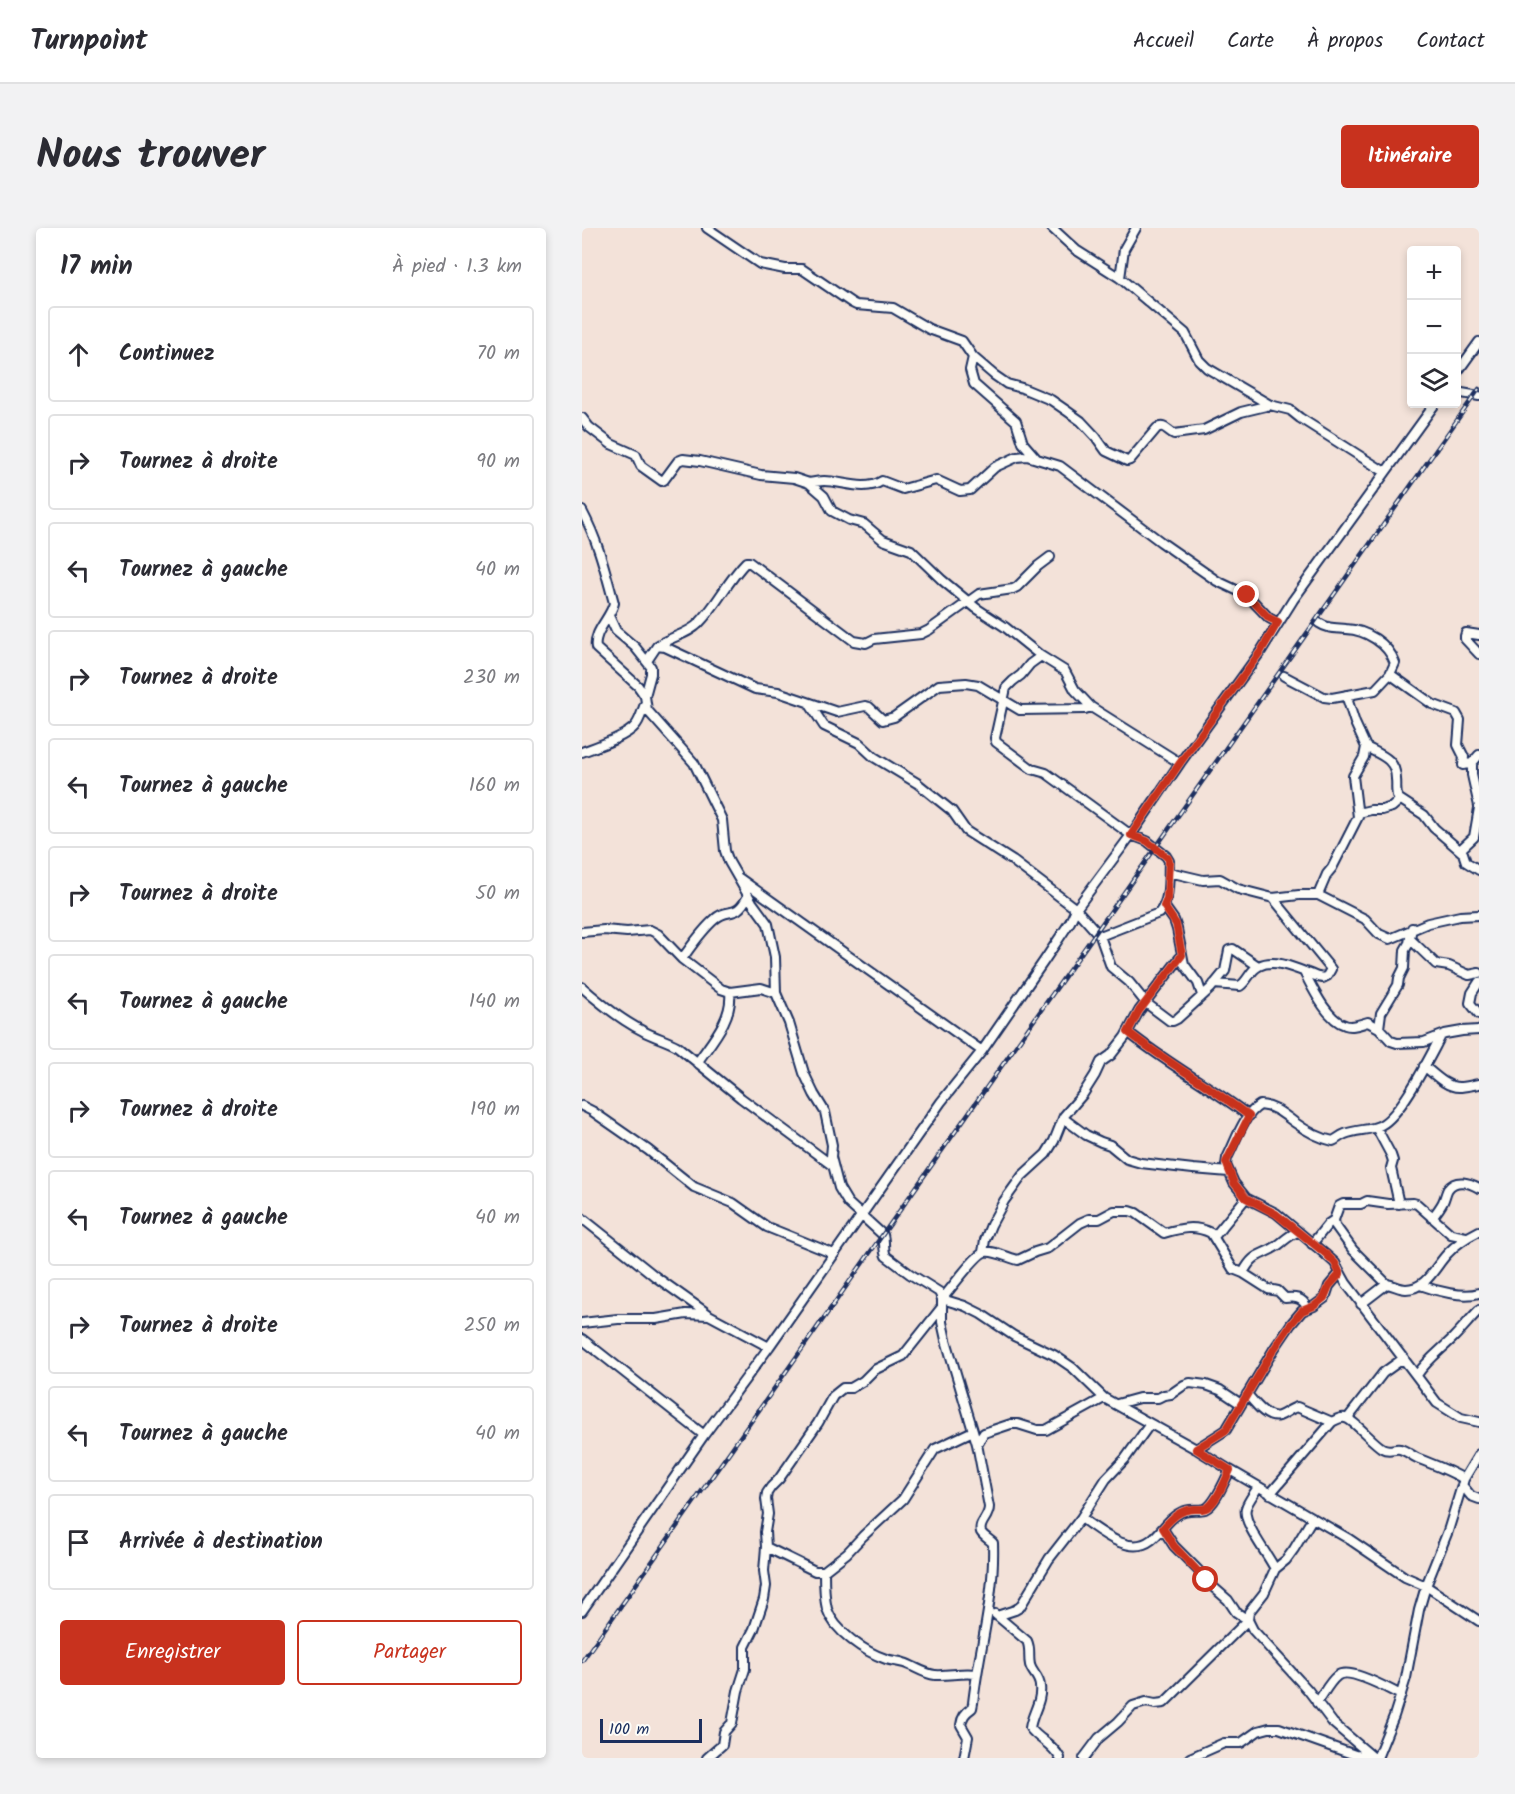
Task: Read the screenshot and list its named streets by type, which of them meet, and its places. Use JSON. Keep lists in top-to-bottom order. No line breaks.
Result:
{"scale_bar":"100 m","page":{"header":"Turnpoint","nav":["Accueil","Carte","À propos","Contact"],"title":"Nous trouver","buttons":["Itinéraire",["Enregistrer","Partager"]],"heading":["17 min","À pied · 1.3 km"],"map_buttons":["+","−"],"list":[["Continuez","70 m"],["Tournez à droite","90 m"],["Tournez à gauche","40 m"],["Tournez à droite","230 m"],["Tournez à gauche","160 m"],["Tournez à droite","50 m"],["Tournez à gauche","140 m"],["Tournez à droite","190 m"],["Tournez à gauche","40 m"],["Tournez à droite","250 m"],["Tournez à gauche","40 m"],"Arrivée à destination"],"scale":"100 m"}}
